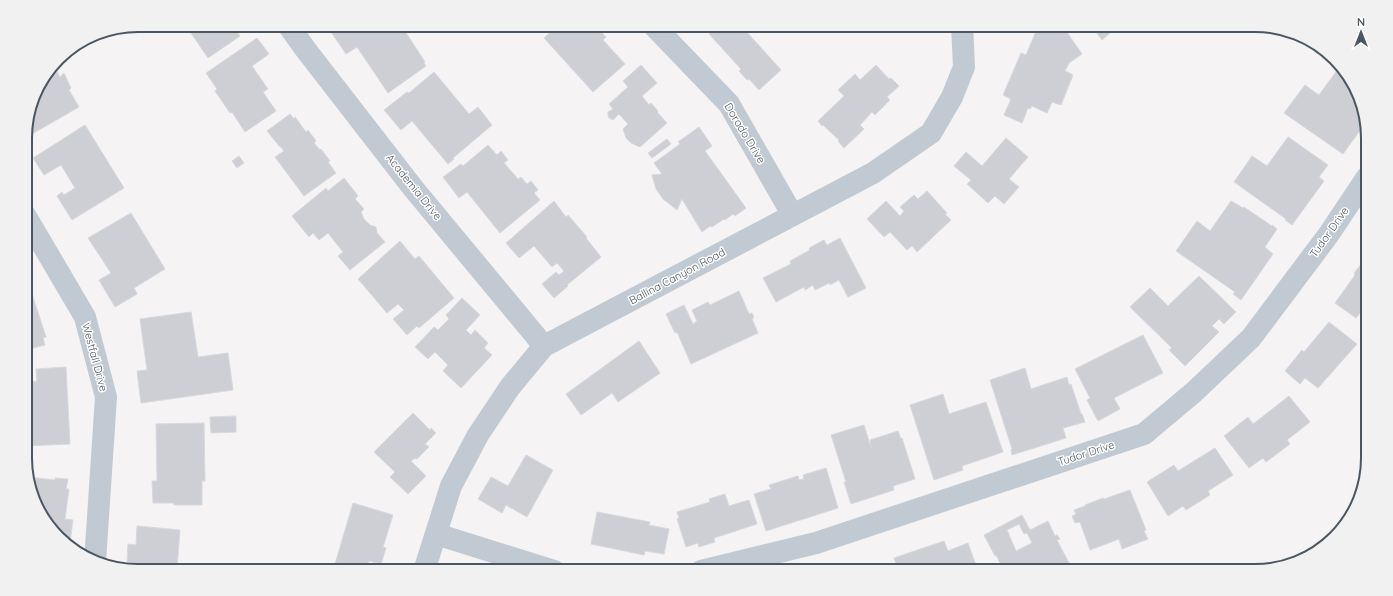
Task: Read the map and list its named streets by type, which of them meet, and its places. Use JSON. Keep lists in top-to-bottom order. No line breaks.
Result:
{"streets":{"street":["Dorado Drive","Academia Drive","Tudor Drive","Ballina Canyon Road","Westfall Drive"]},"crossings":[["Dorado Drive","Ballina Canyon Road"],["Academia Drive","Ballina Canyon Road"]],"north":"top"}
